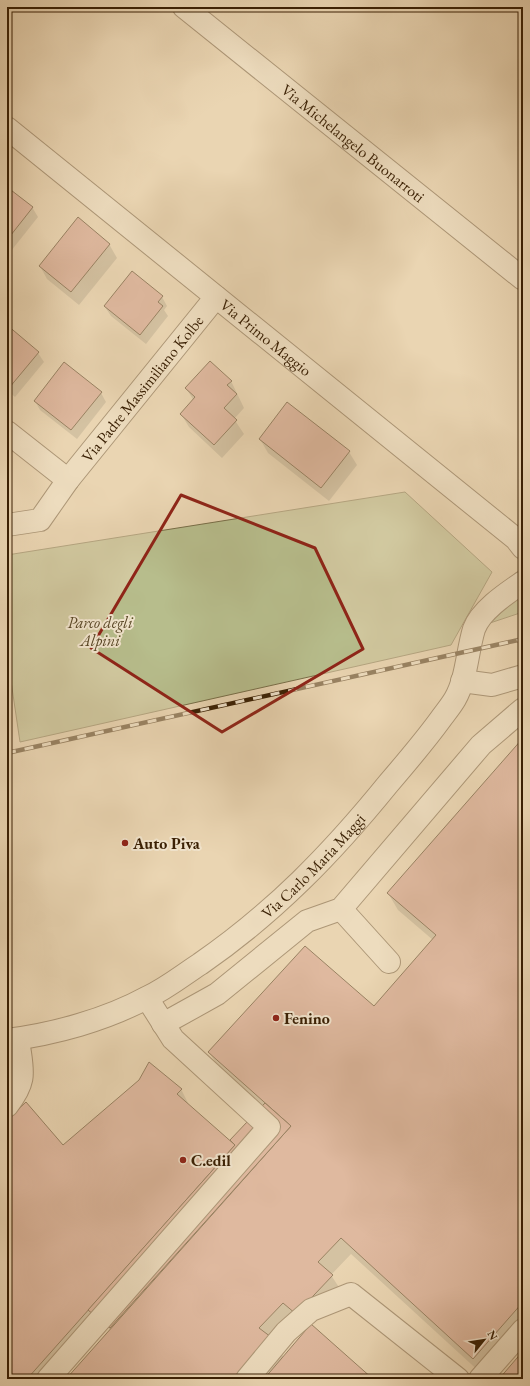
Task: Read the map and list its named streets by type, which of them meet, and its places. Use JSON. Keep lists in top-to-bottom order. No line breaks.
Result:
{"streets":{"street":["Via Michelangelo Buonarroti","Via Primo Maggio","Via Padre Massimiliano Kolbe","Via Carlo Maria Maggi"]},"crossings":[["Via Primo Maggio","Via Padre Massimiliano Kolbe"]],"parks":["Parco degli Alpini"],"places":["Auto Piva","Fenino","C.edil"],"north":"top right"}
